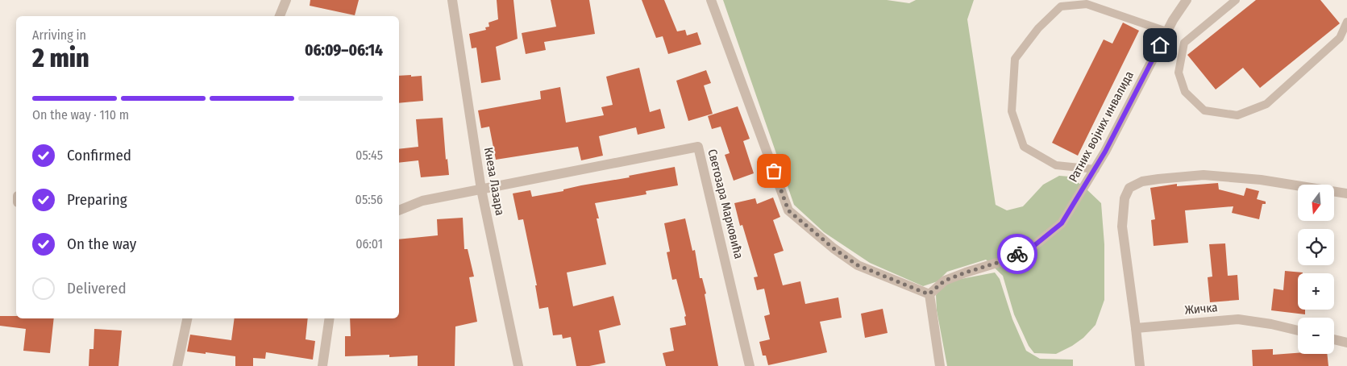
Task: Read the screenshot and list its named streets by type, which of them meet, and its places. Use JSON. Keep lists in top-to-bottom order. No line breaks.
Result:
{"streets":{"street":["Ратних војних инвалида","Кнеза Лазара","Светозара Марковића","Жичка"]},"crossings":[["Кнеза Лазара","Светозара Марковића"]],"north":"bottom","page":{"heading":["2 min","Arriving in","06:09–06:14"],"bar":"On the way · 110 m","list":[["Confirmed","05:45"],["Preparing","05:56"],["On the way","06:01"],"Delivered"],"map_buttons":["+","−"]}}
